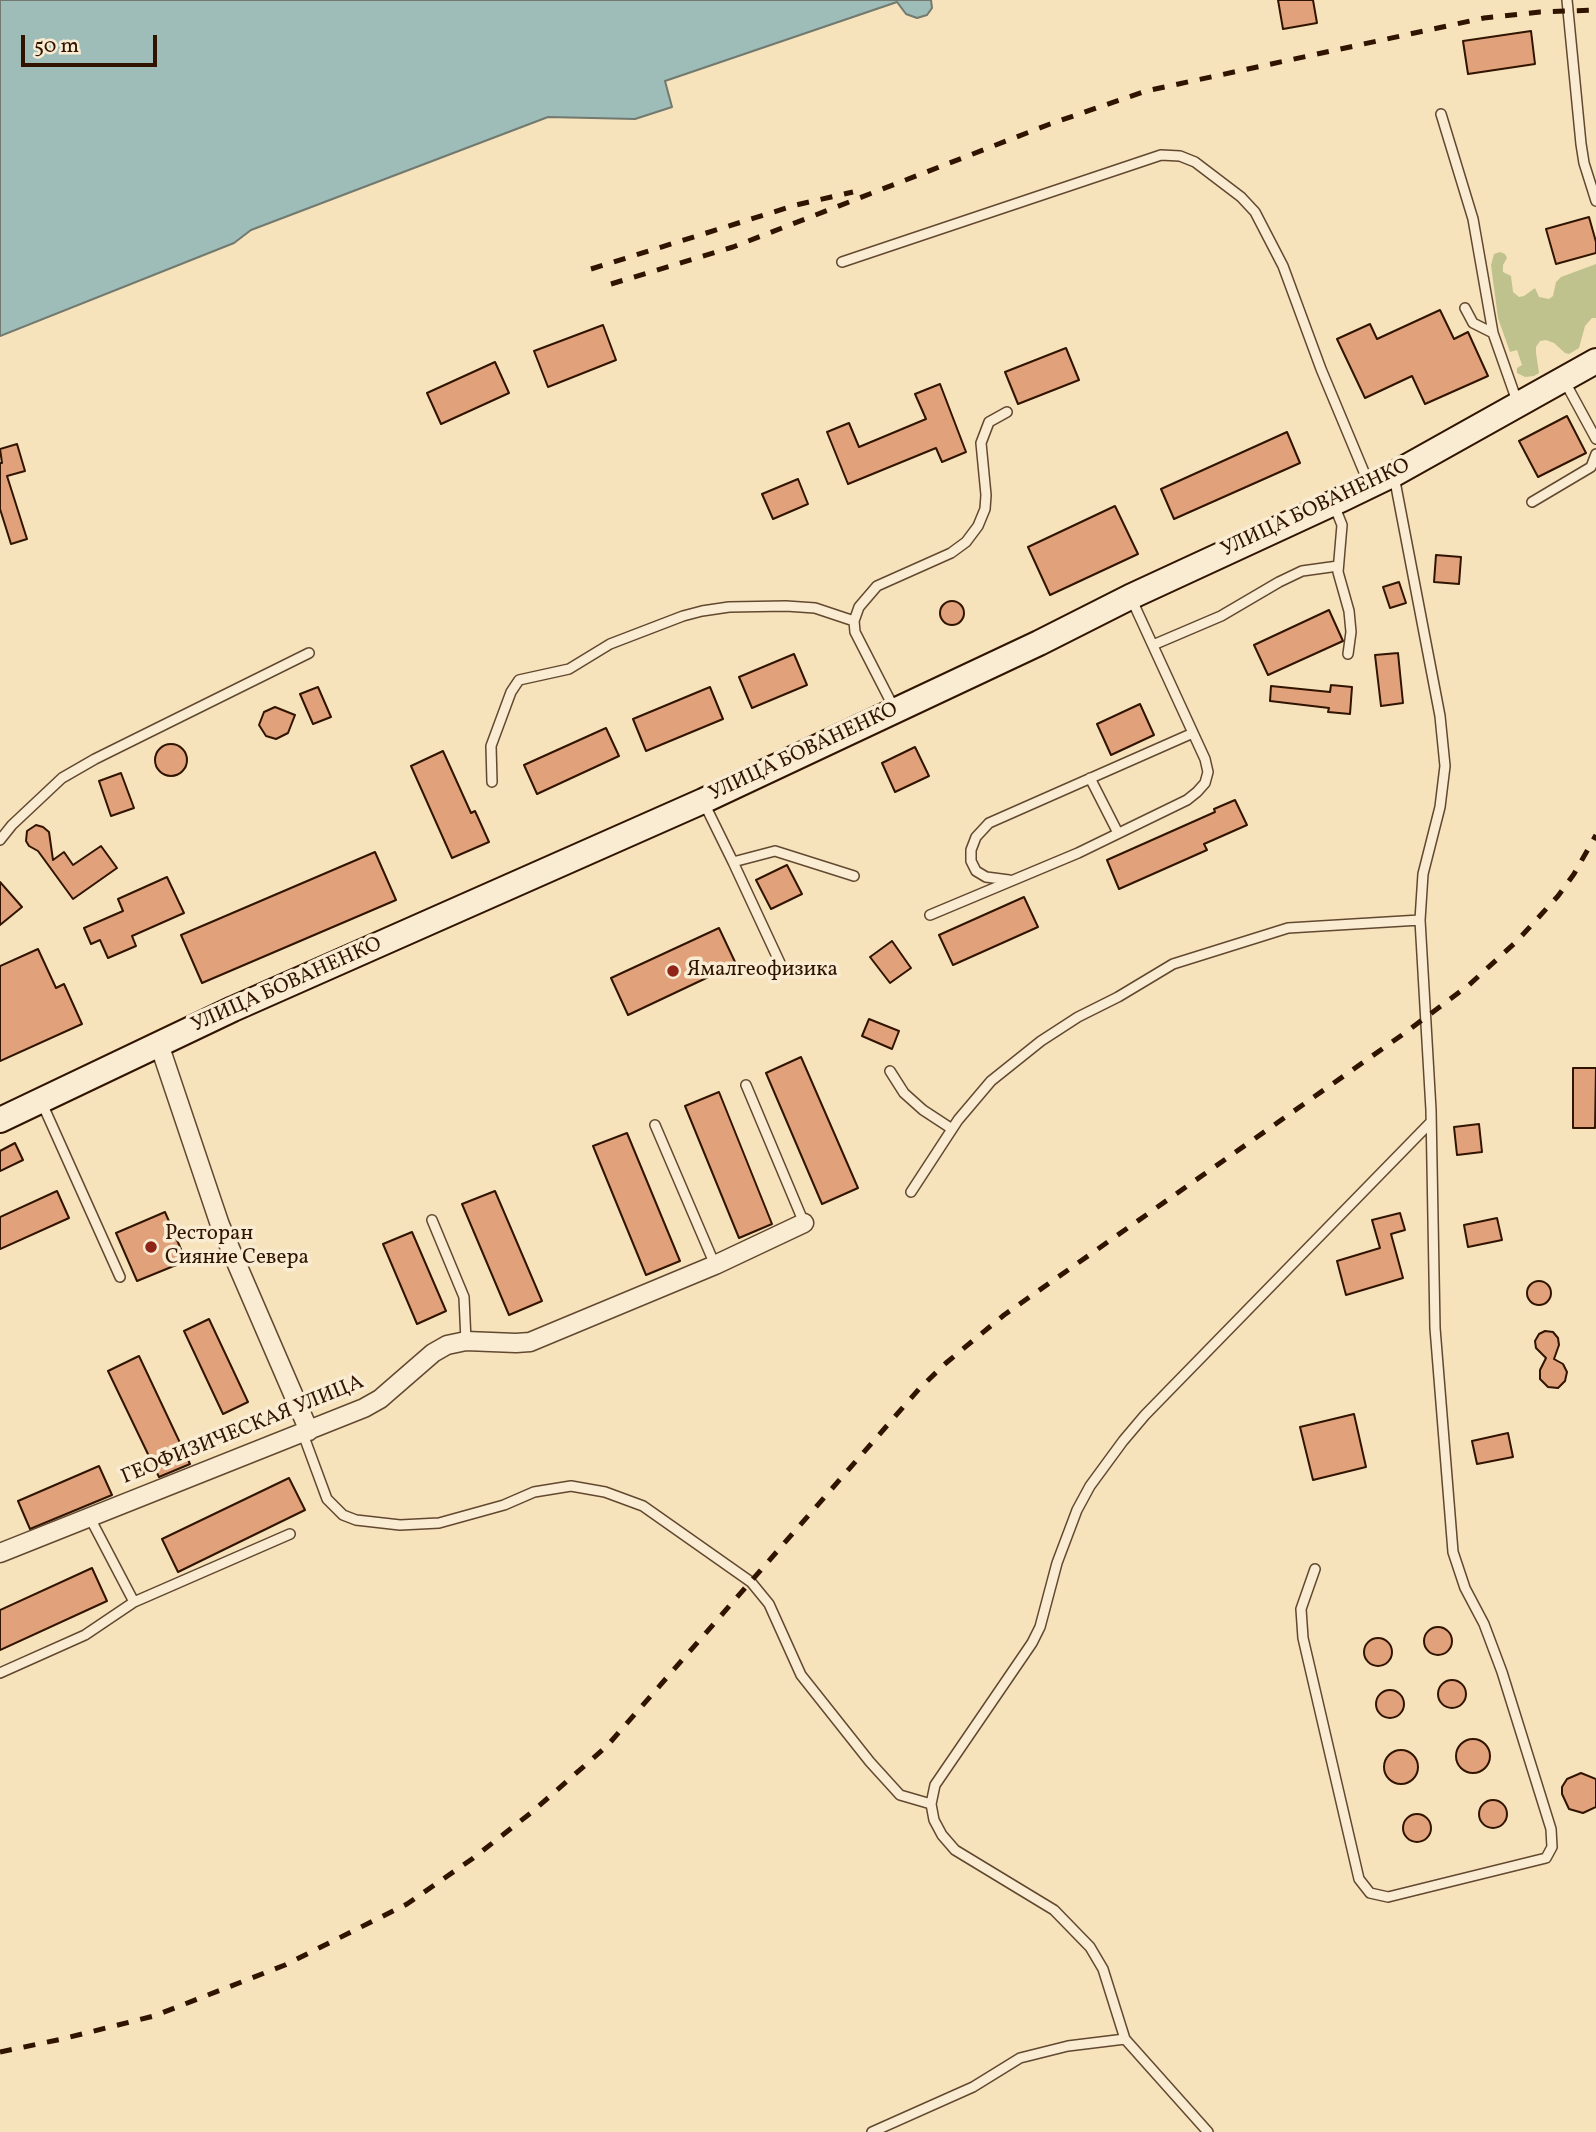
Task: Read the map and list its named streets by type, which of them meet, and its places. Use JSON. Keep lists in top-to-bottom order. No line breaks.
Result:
{"streets":{"street":["УЛИЦА БОВАНЕНКО","ГЕОФИЗИЧЕСКАЯ УЛИЦА"]},"places":["Ямалгеофизика","Ресторан Сияние Севера"],"scale_bar":"50 m"}
